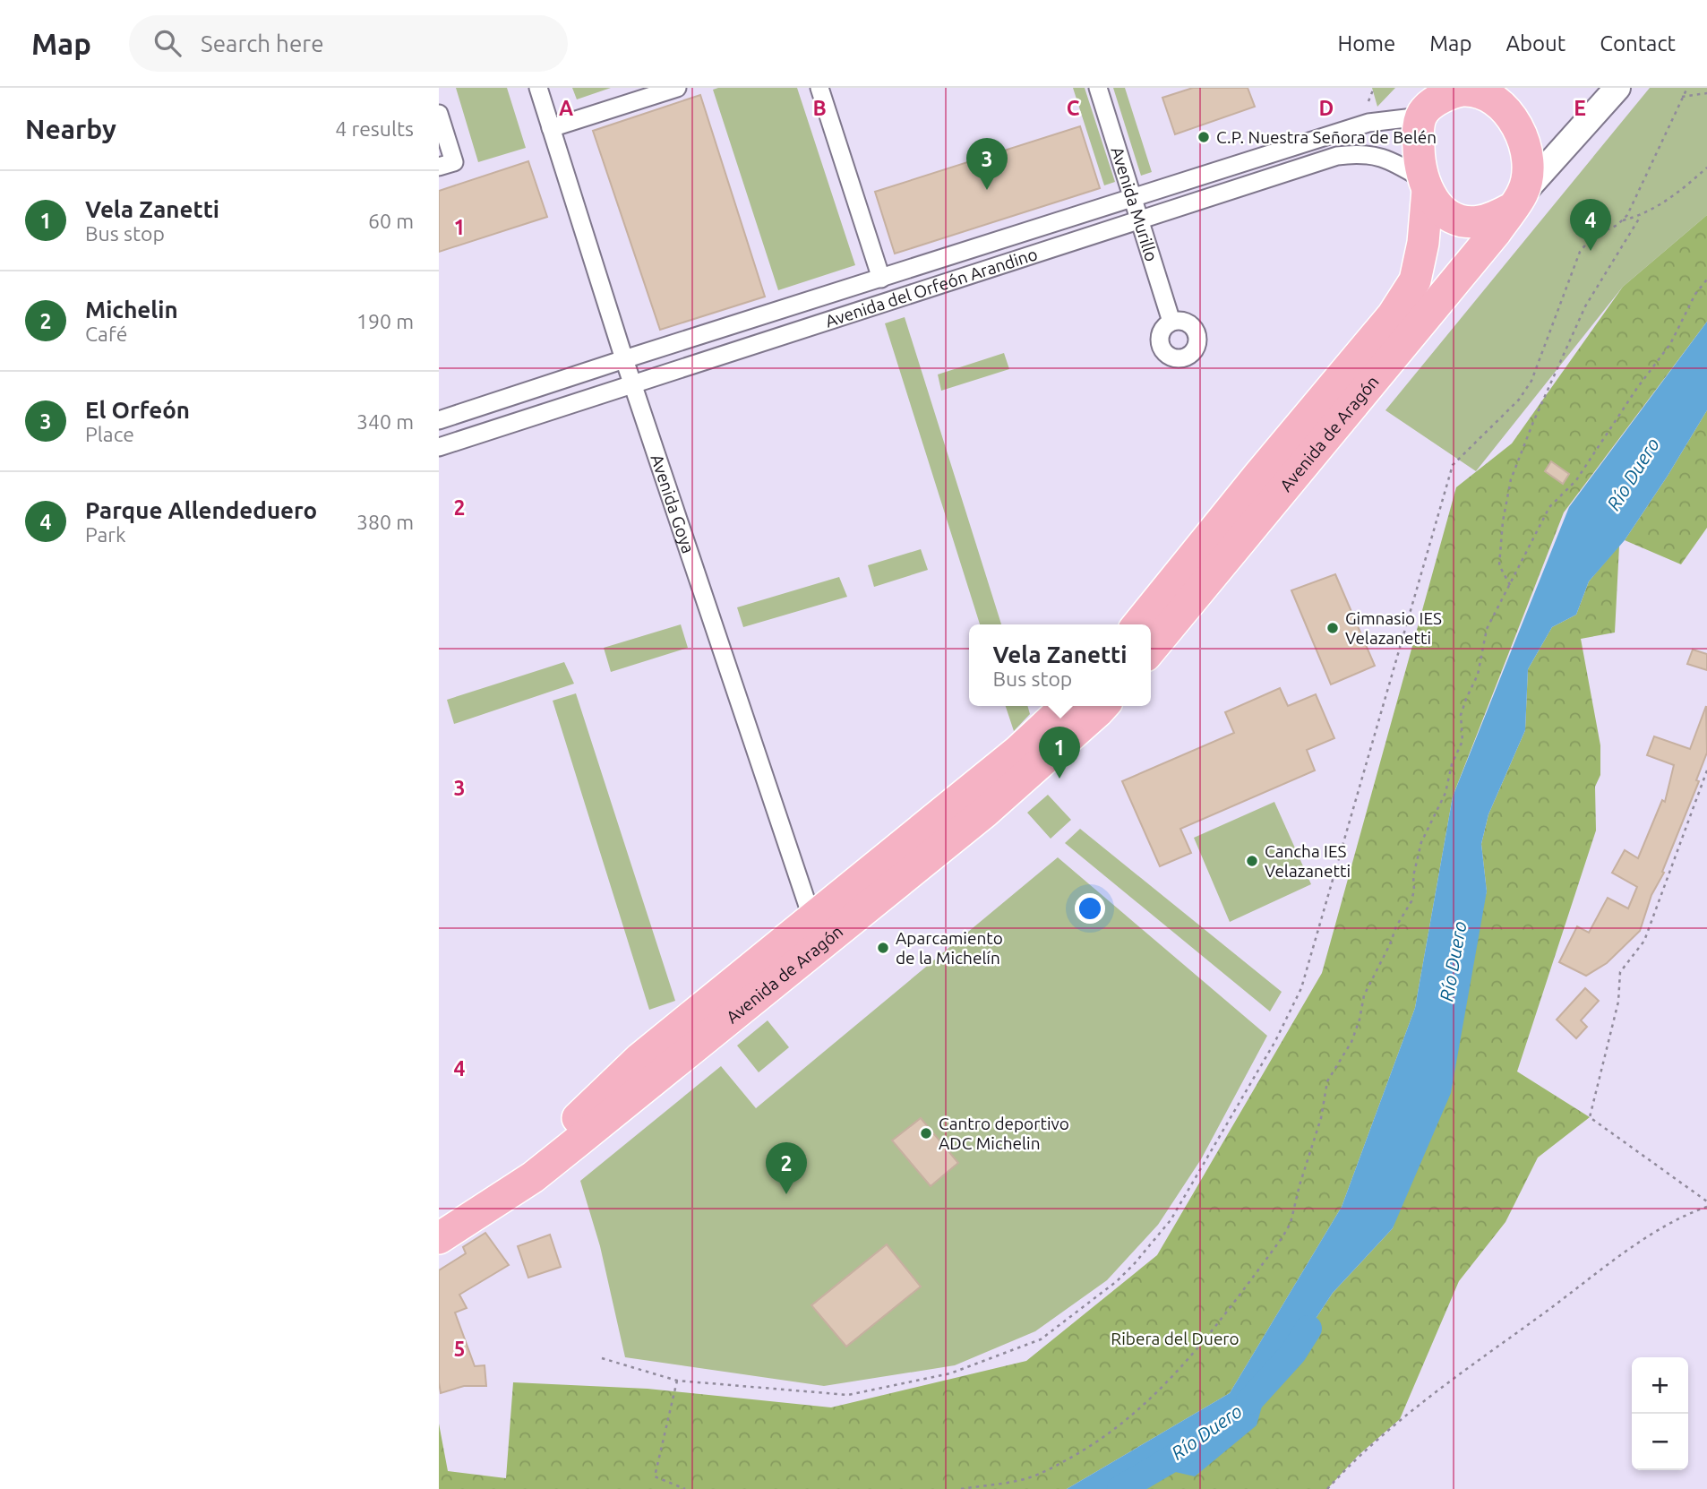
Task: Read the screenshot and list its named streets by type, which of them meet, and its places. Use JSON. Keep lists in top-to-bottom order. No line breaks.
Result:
{"streets":{"highway":["Avenida de Aragón"],"street":["Avenida Murillo","Avenida del Orfeón Arandino","Avenida Goya"]},"crossings":[["Avenida Murillo","Avenida del Orfeón Arandino"],["Avenida del Orfeón Arandino","Avenida de Aragón"],["Avenida del Orfeón Arandino","Avenida Goya"],["Avenida de Aragón","Avenida Goya"]],"water":["Río Duero"],"parks":["Ribera del Duero"],"places":["C.P. Nuestra Señora de Belén","Gimnasio IES Velazanetti","Cancha IES Velazanetti","Aparcamiento de la Michelín","Cantro deportivo ADC Michelin"],"page":{"header":"Map","search":"Search here","nav":["Home","Map","About","Contact"],"heading":["Nearby","4 results"],"pins":["3","4","1","2"],"list":[{"mark":"1","name":"Vela Zanetti","note":"Bus stop","value":"60 m"},{"mark":"2","name":"Michelin","note":"Café","value":"190 m"},{"mark":"3","name":"El Orfeón","note":"Place","value":"340 m"},{"mark":"4","name":"Parque Allendeduero","note":"Park","value":"380 m"}],"popup":["Vela Zanetti","Bus stop"],"map_buttons":["+","−"]},"grid":{"columns":["A","B","C","D","E"],"rows":["1","2","3","4","5"]}}
